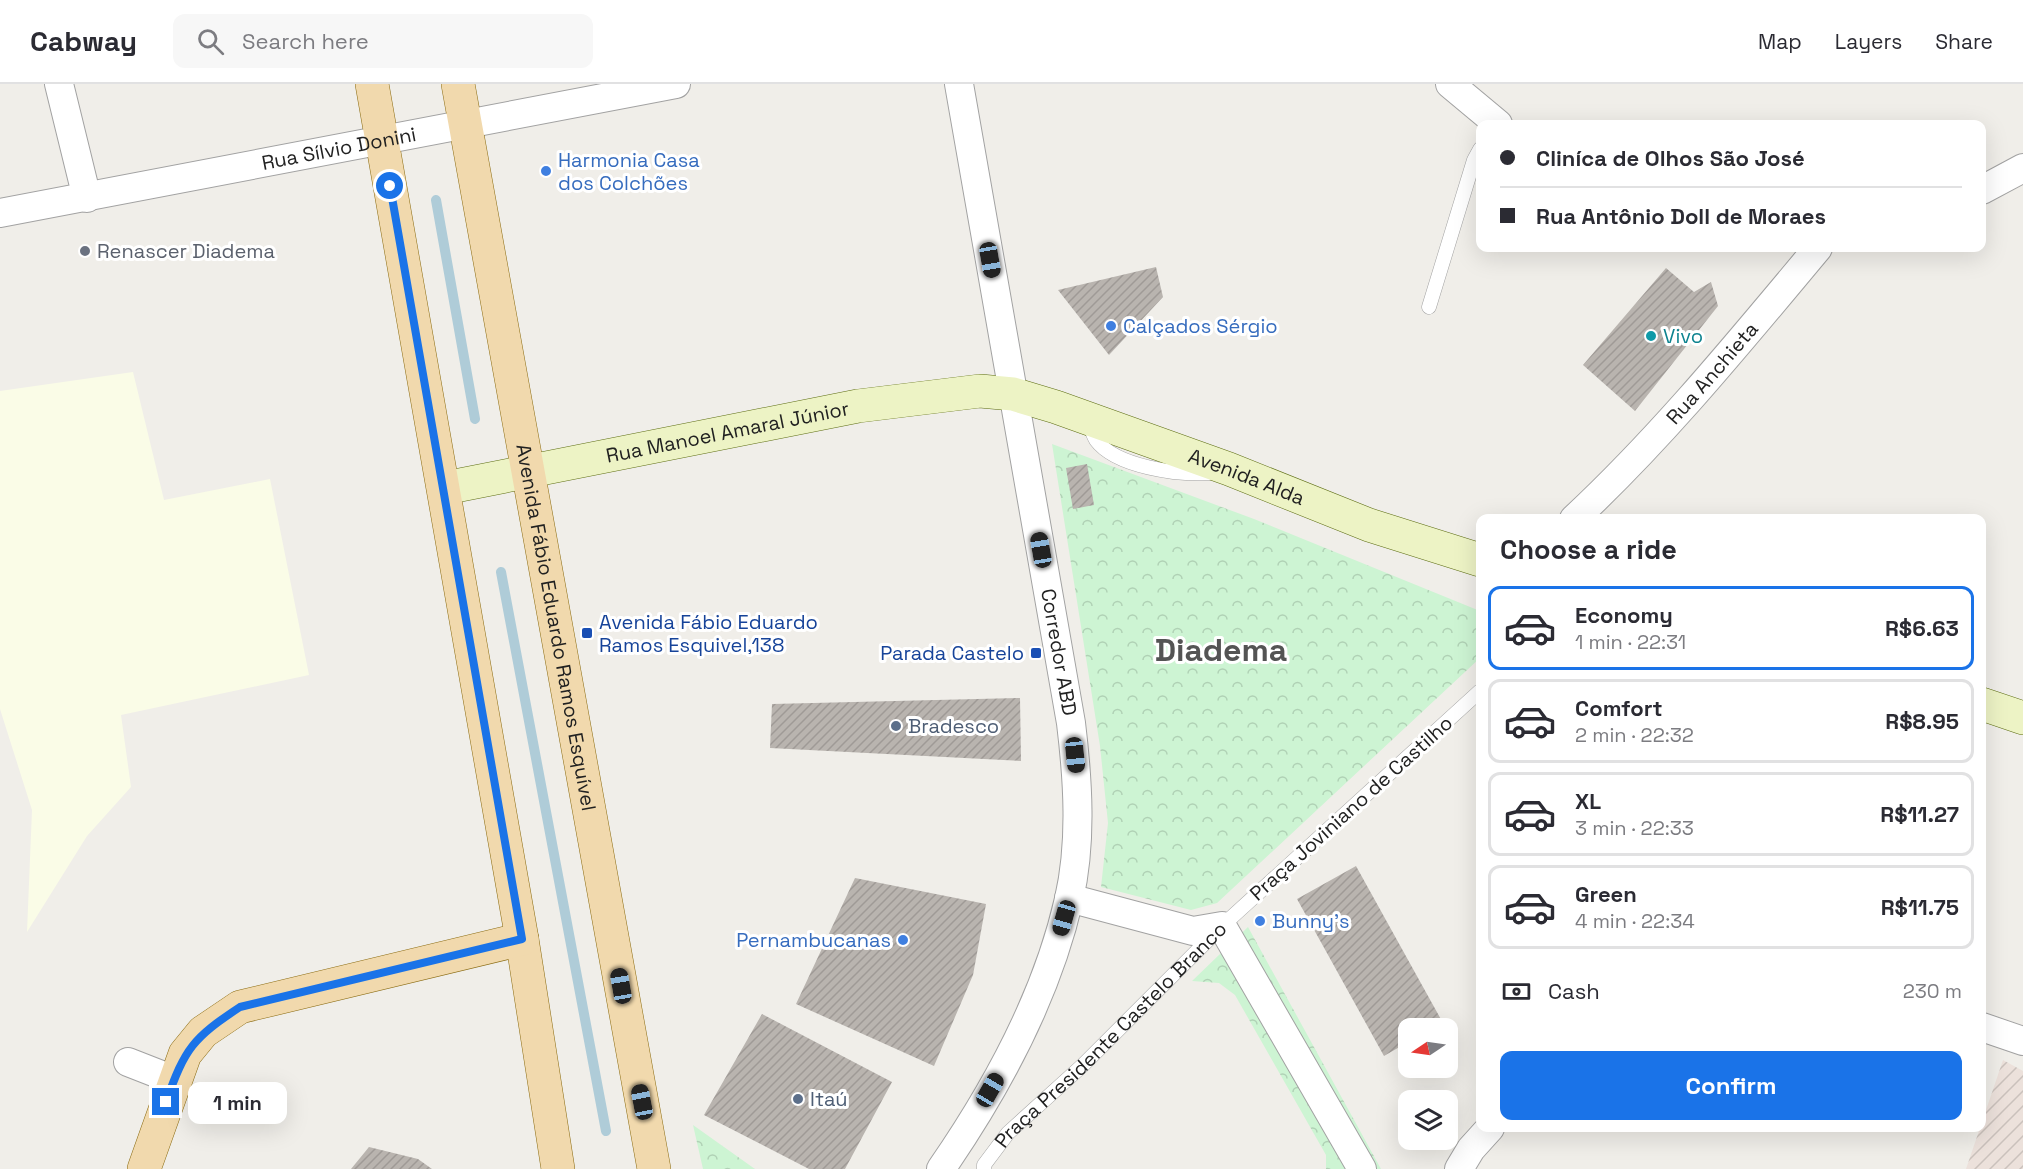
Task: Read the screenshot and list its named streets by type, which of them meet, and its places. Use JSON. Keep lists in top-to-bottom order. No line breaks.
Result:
{"streets":{"main road":["Rua Manoel Amaral Júnior","Avenida Alda","Avenida Fábio Eduardo Ramos Esquível"],"street":["Rua Sílvio Donini","Rua Anchieta","Corredor ABD","Praça Presidente Castelo Branco"],"lane":["Praça Joviniano de Castilho"]},"crossings":[["Rua Sílvio Donini","Avenida Fábio Eduardo Ramos Esquível"],["Rua Manoel Amaral Júnior","Avenida Alda"],["Rua Manoel Amaral Júnior","Avenida Fábio Eduardo Ramos Esquível"],["Rua Manoel Amaral Júnior","Corredor ABD"],["Avenida Alda","Corredor ABD"],["Praça Joviniano de Castilho","Praça Presidente Castelo Branco"]],"districts":["Diadema"],"places":{"other":["Harmonia Casa dos Colchões","Renascer Diadema","Calçados Sérgio","Vivo","Bradesco","Bunny's","Pernambucanas","Itaú"],"transit":["Avenida Fábio Eduardo Ramos Esquivel,138","Parada Castelo"]},"north":"left","page":{"header":"Cabway","search":"Search here","nav":["Map","Layers","Share"],"banner":["Cliníca de Olhos São José","Rua Antônio Doll de Moraes"],"heading":"Choose a ride","list":[{"name":"Economy","note":"1 min · 22:31","value":"R$6.63"},{"name":"Comfort","note":"2 min · 22:32","value":"R$8.95"},{"name":"XL","note":"3 min · 22:33","value":"R$11.27"},{"name":"Green","note":"4 min · 22:34","value":"R$11.75"}],"pay":["Cash","230 m"],"buttons":"Confirm","bubble":"1 min"}}
